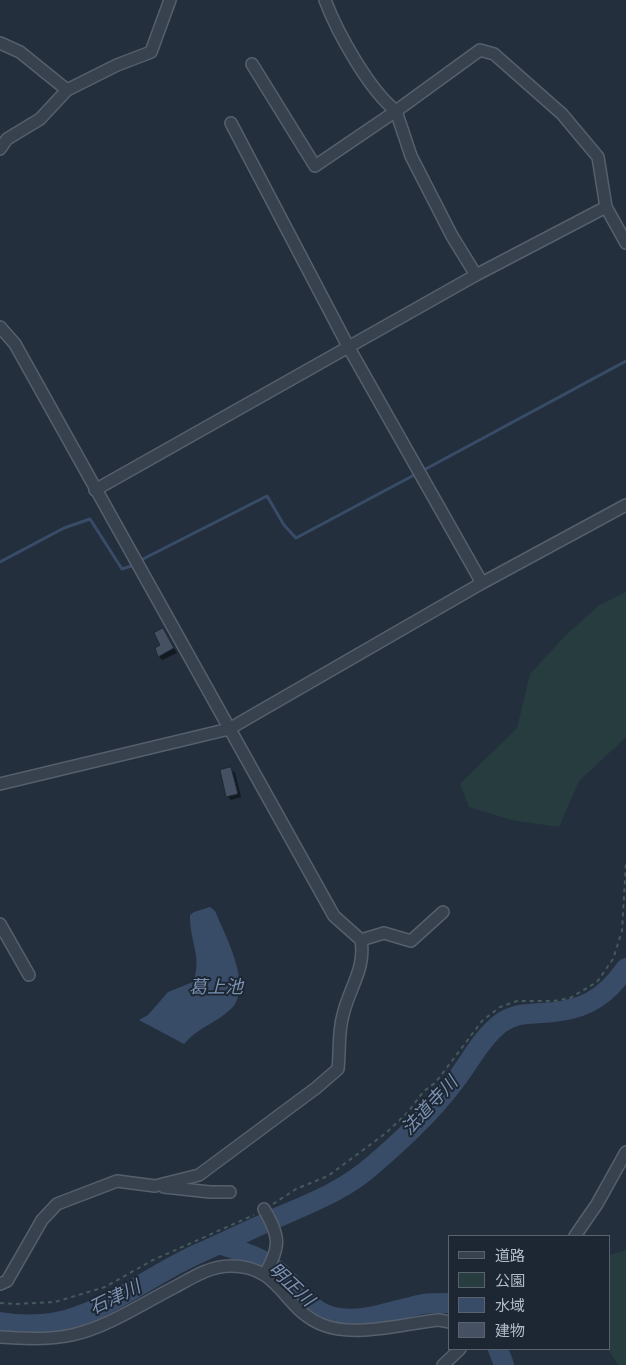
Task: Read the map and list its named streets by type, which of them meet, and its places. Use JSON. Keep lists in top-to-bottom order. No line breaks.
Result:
{"water":["葛上池","法道寺川","明正川","石津川"],"legend":["道路","公園","水域","建物"]}
